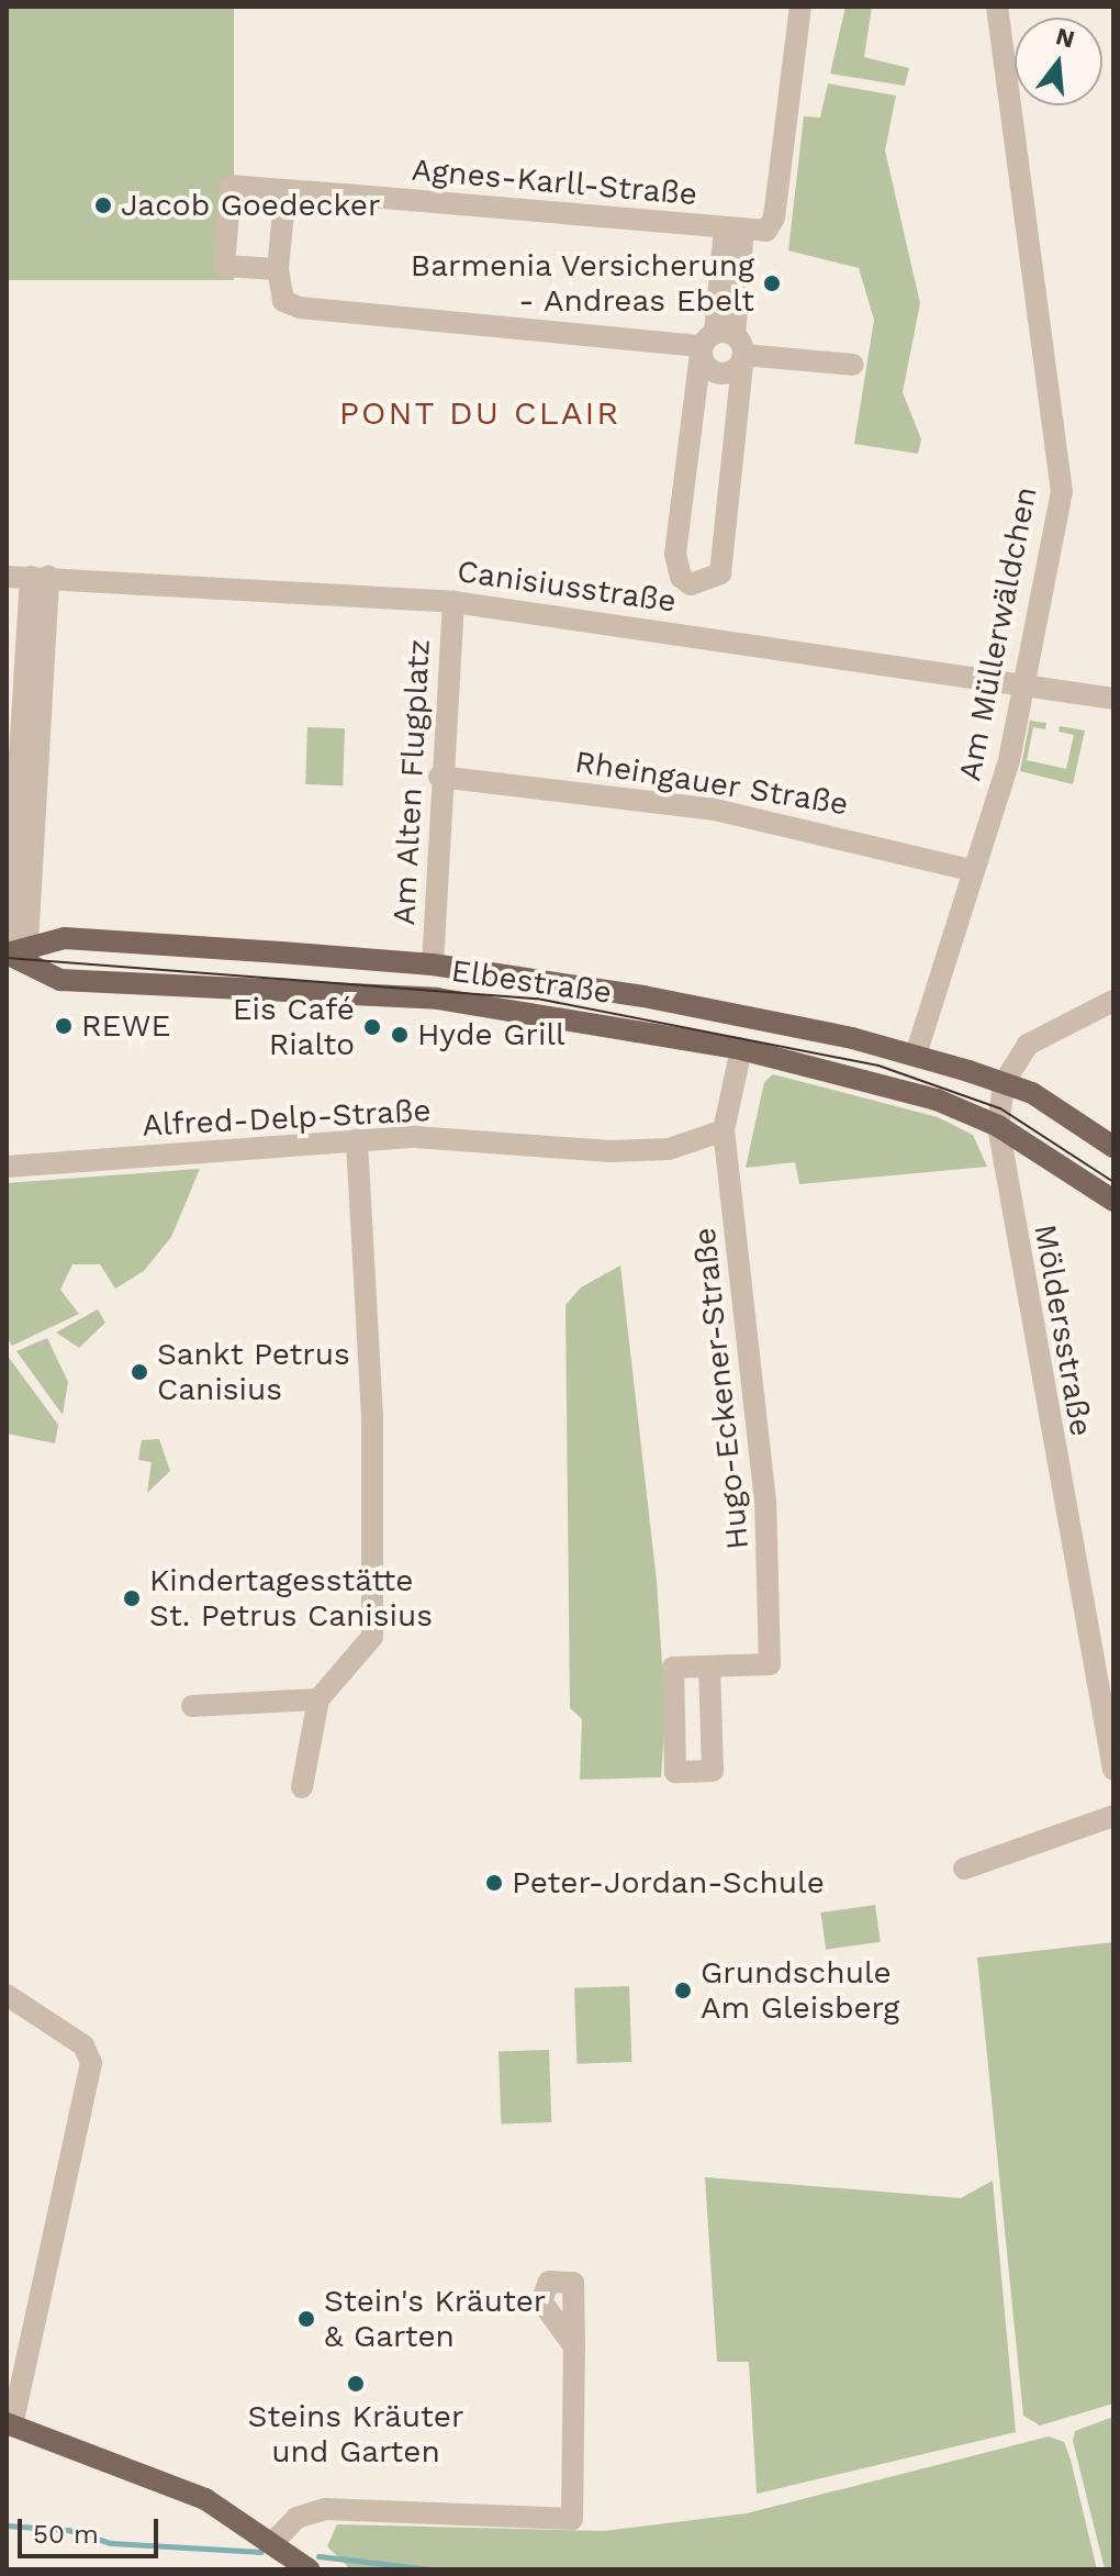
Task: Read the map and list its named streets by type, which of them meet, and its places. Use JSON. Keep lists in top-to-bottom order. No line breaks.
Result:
{"streets":{"main road":["Elbestraße"],"street":["Agnes-Karll-Straße","Canisiusstraße","Am Müllerwäldchen","Am Alten Flugplatz","Rheingauer Straße","Alfred-Delp-Straße","Möldersstraße","Hugo-Eckener-Straße"]},"crossings":[["Canisiusstraße","Am Müllerwäldchen"],["Canisiusstraße","Am Alten Flugplatz"],["Am Müllerwäldchen","Rheingauer Straße"],["Am Müllerwäldchen","Elbestraße"],["Am Alten Flugplatz","Rheingauer Straße"],["Am Alten Flugplatz","Elbestraße"],["Elbestraße","Möldersstraße"],["Elbestraße","Hugo-Eckener-Straße"],["Alfred-Delp-Straße","Hugo-Eckener-Straße"]],"districts":["PONT DU CLAIR"],"places":["Jacob Goedecker","Barmenia Versicherung - Andreas Ebelt","REWE","Eis Café Rialto","Hyde Grill","Sankt Petrus Canisius","Kindertagesstätte St. Petrus Canisius","Peter-Jordan-Schule","Grundschule Am Gleisberg","Stein's Kräuter & Garten","Steins Kräuter und Garten"],"scale_bar":"50 m","north":"top"}
